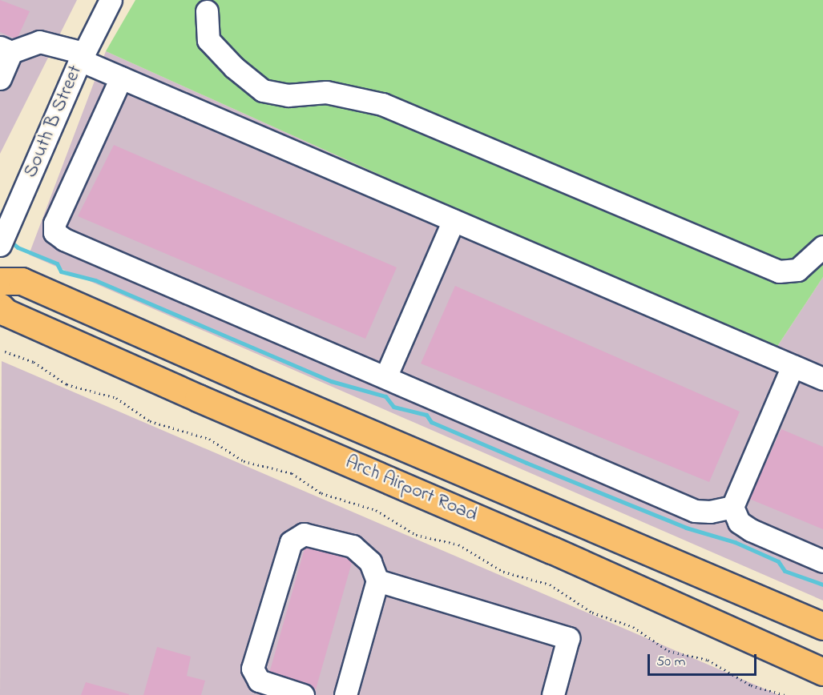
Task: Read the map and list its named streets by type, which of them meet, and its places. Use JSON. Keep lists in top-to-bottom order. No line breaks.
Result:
{"streets":{"main road":["Arch Airport Road"],"street":["South B Street"]},"scale_bar":"50 m"}
